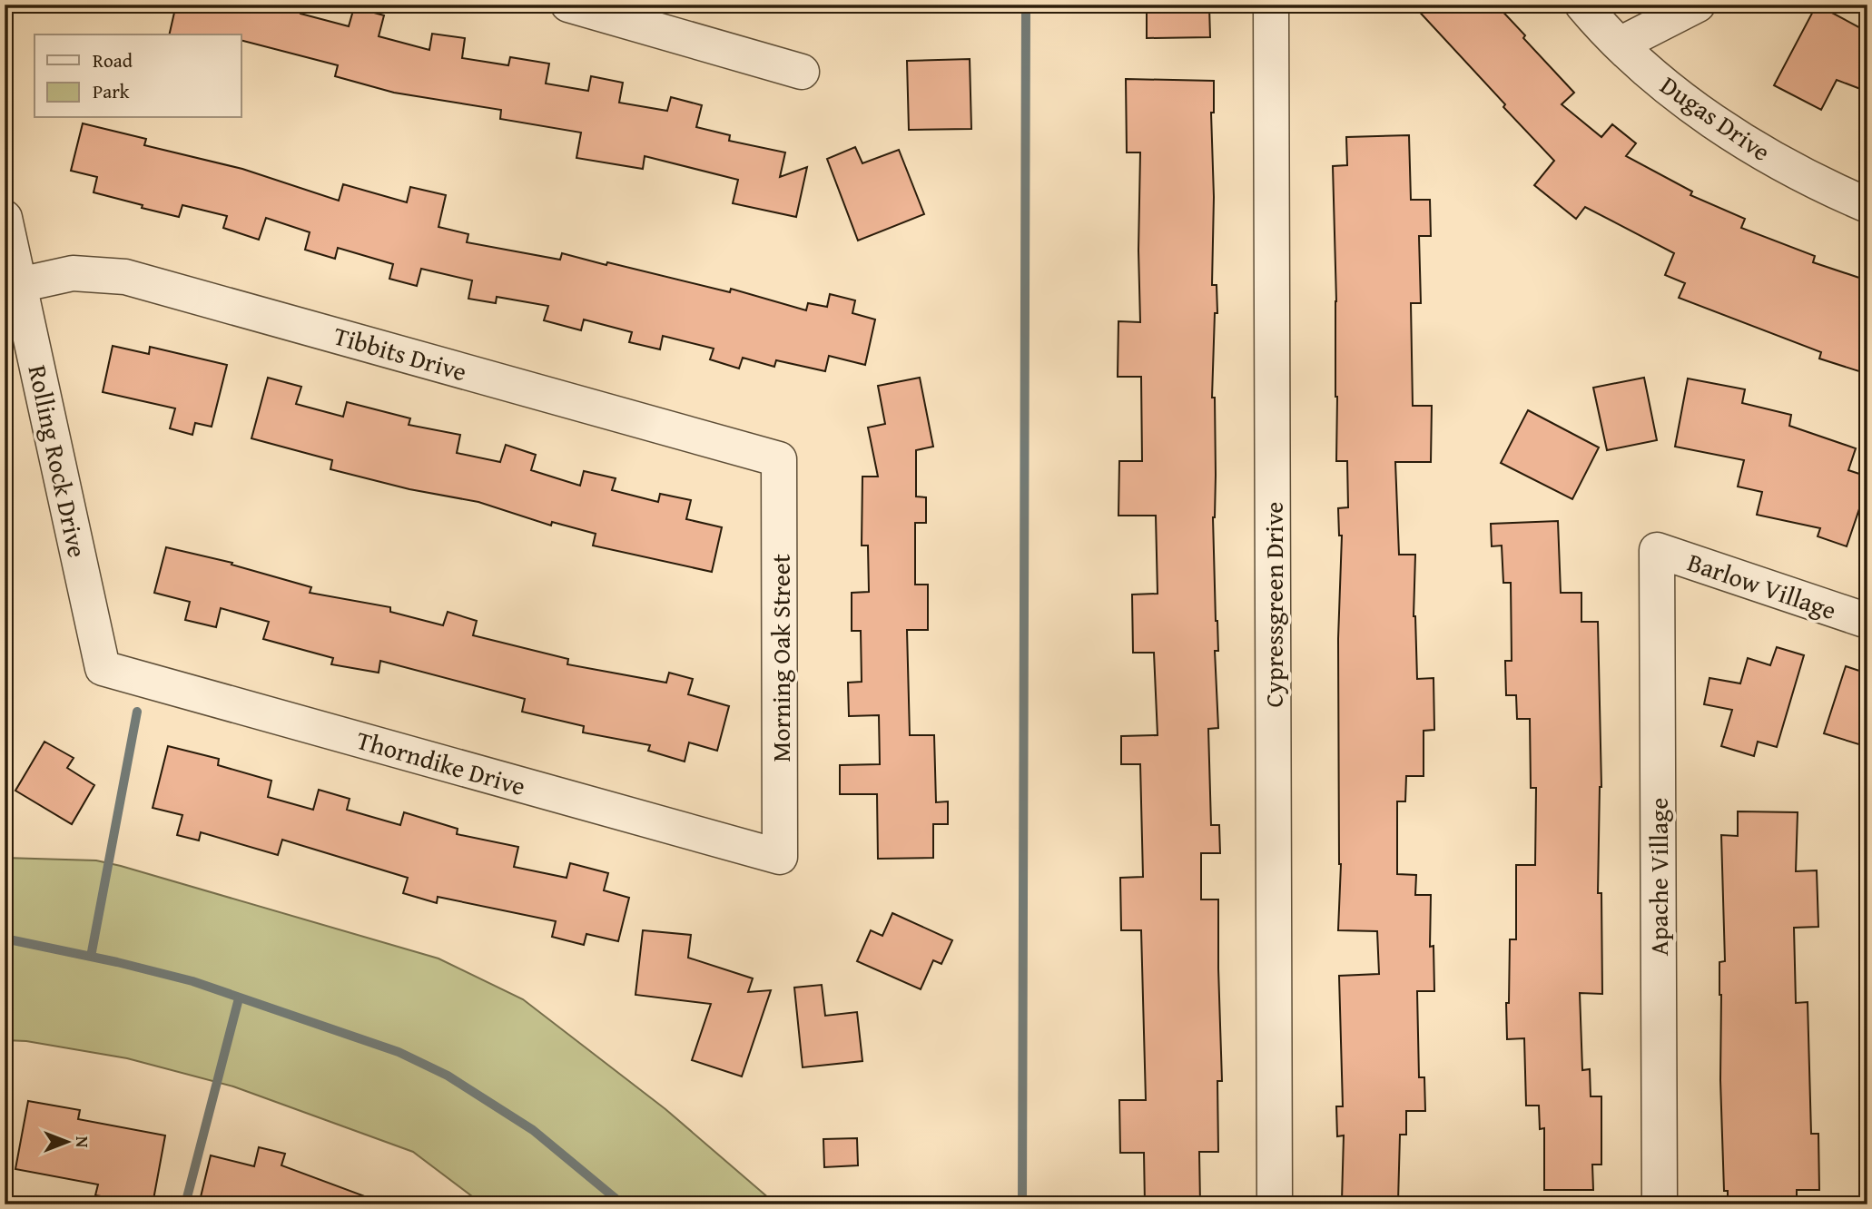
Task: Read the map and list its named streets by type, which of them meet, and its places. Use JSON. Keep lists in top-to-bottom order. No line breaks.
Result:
{"streets":{"street":["Dugas Drive","Tibbits Drive","Rolling Rock Drive","Barlow Village","Cypressgreen Drive","Morning Oak Street","Thorndike Drive","Apache Village"]},"crossings":[["Tibbits Drive","Rolling Rock Drive"],["Tibbits Drive","Morning Oak Street"],["Rolling Rock Drive","Thorndike Drive"],["Barlow Village","Apache Village"],["Morning Oak Street","Thorndike Drive"]],"legend":["Road","Park"],"north":"right"}
